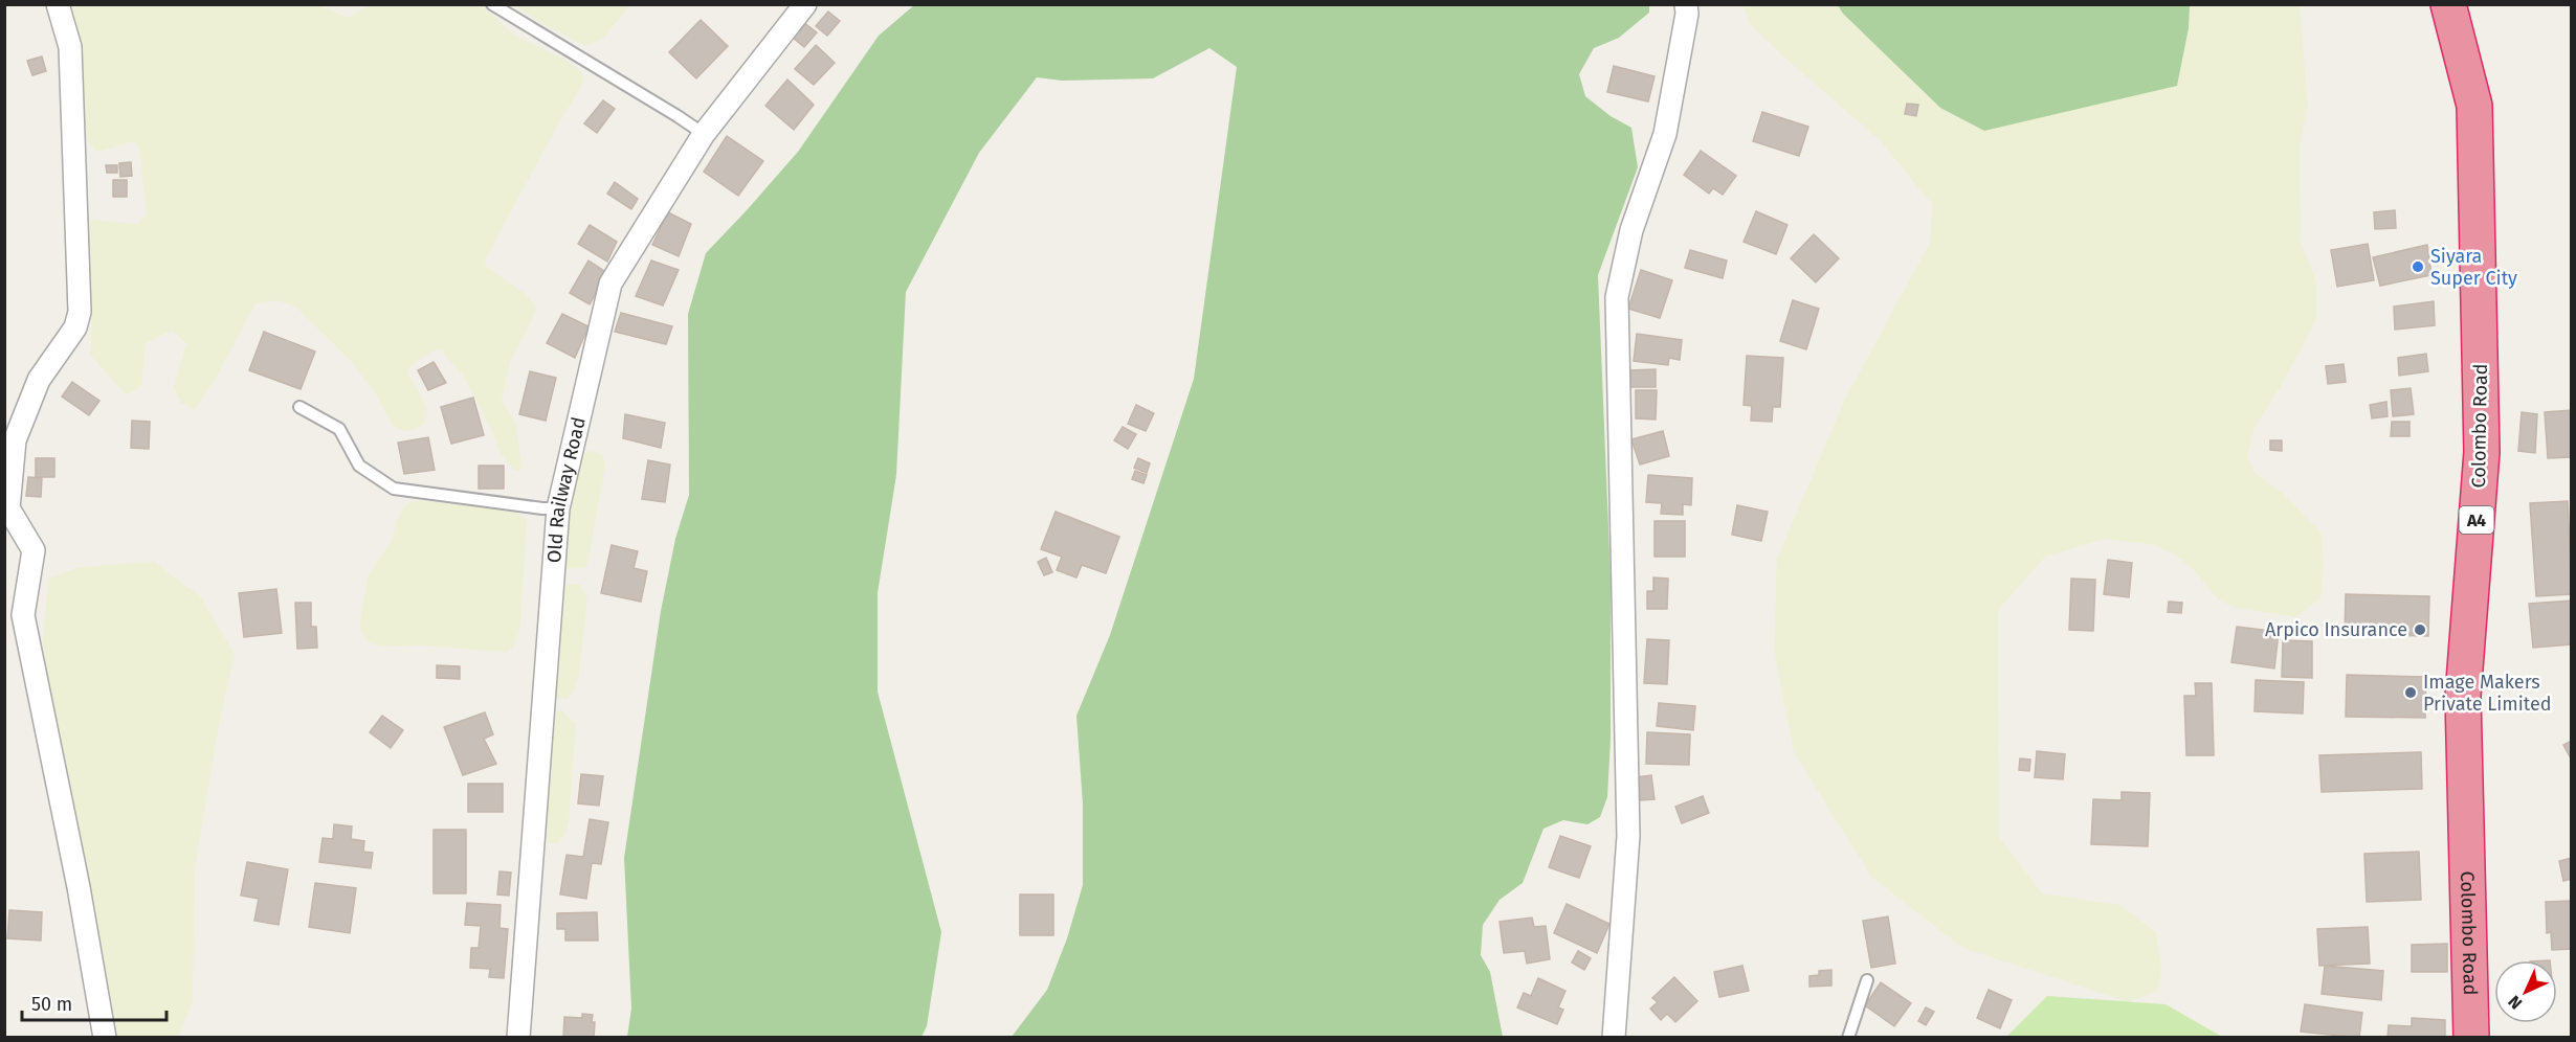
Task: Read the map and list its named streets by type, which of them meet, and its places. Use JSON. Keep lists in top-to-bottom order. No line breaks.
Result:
{"streets":{"highway":["Colombo Road","A4"],"street":["Old Railway Road"]},"places":["Siyara Super City","Arpico Insurance","Image Makers Private Limited"],"scale_bar":"50 m","north":"bottom left"}
